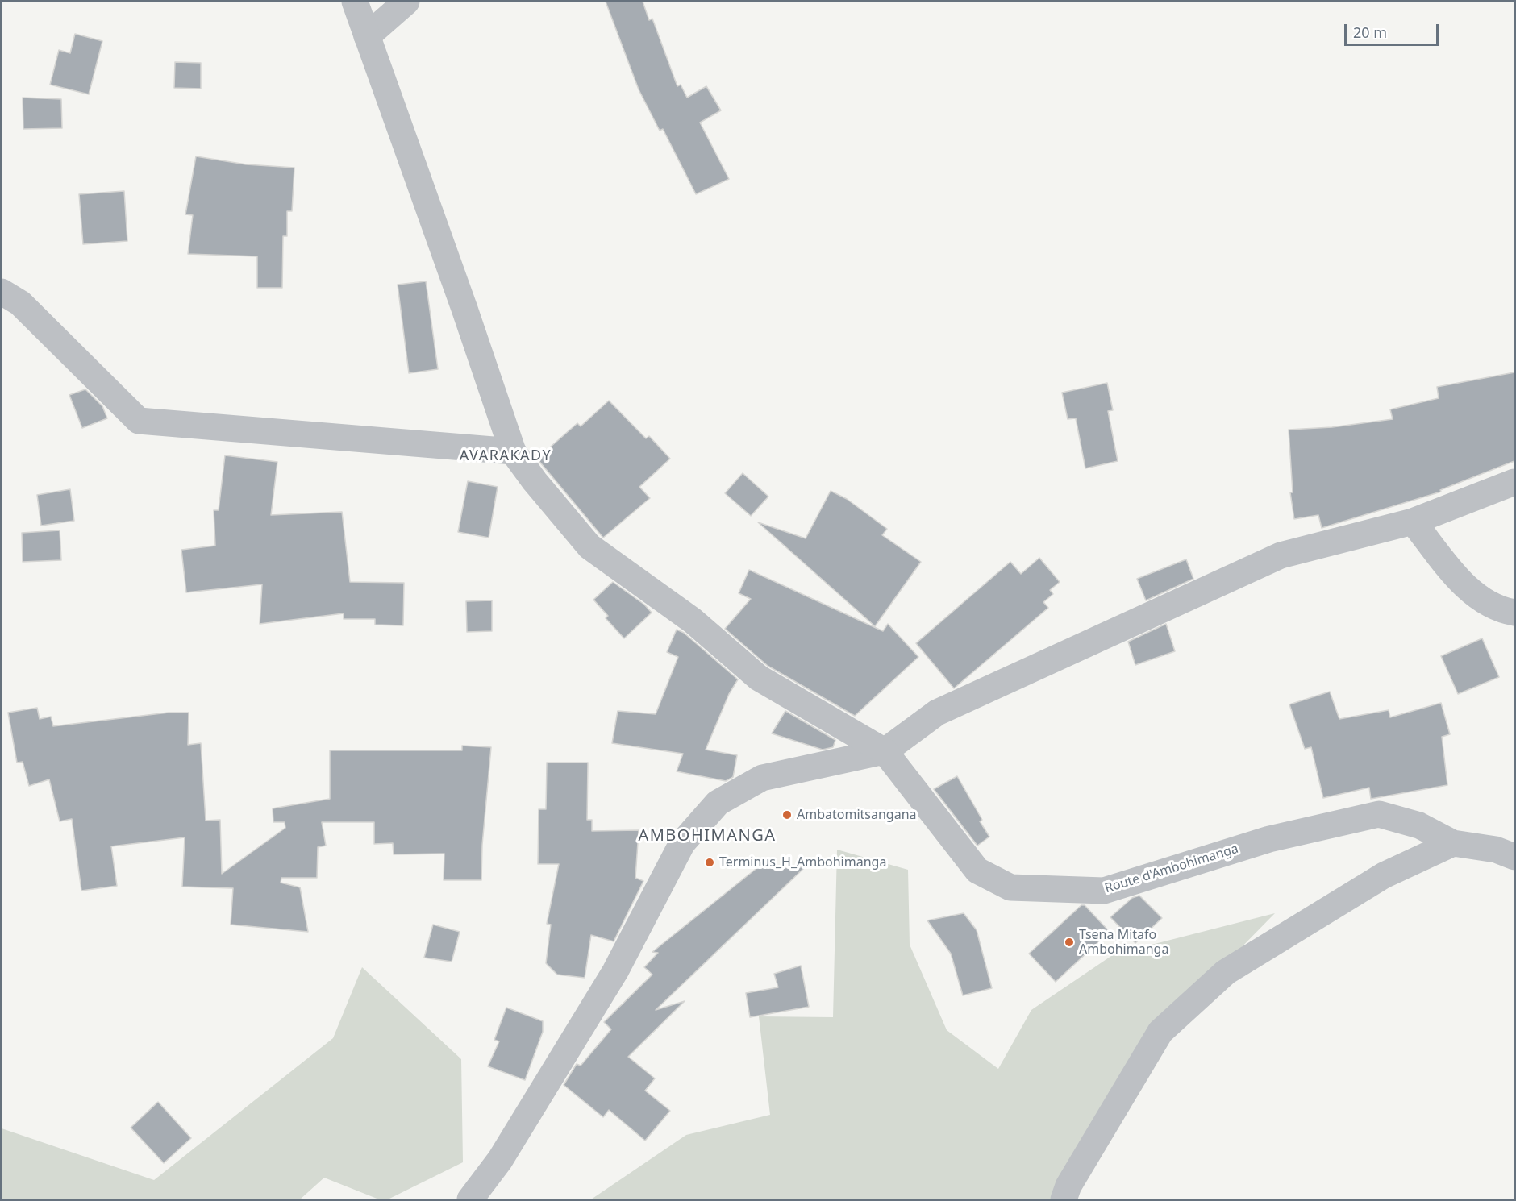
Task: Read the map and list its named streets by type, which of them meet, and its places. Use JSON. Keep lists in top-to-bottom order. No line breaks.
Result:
{"streets":{"street":["Route d'Ambohimanga"]},"districts":["AVARAKADY","AMBOHIMANGA"],"places":["Ambatomitsangana","Terminus_H_Ambohimanga","Tsena Mitafo Ambohimanga"],"scale_bar":"20 m"}
